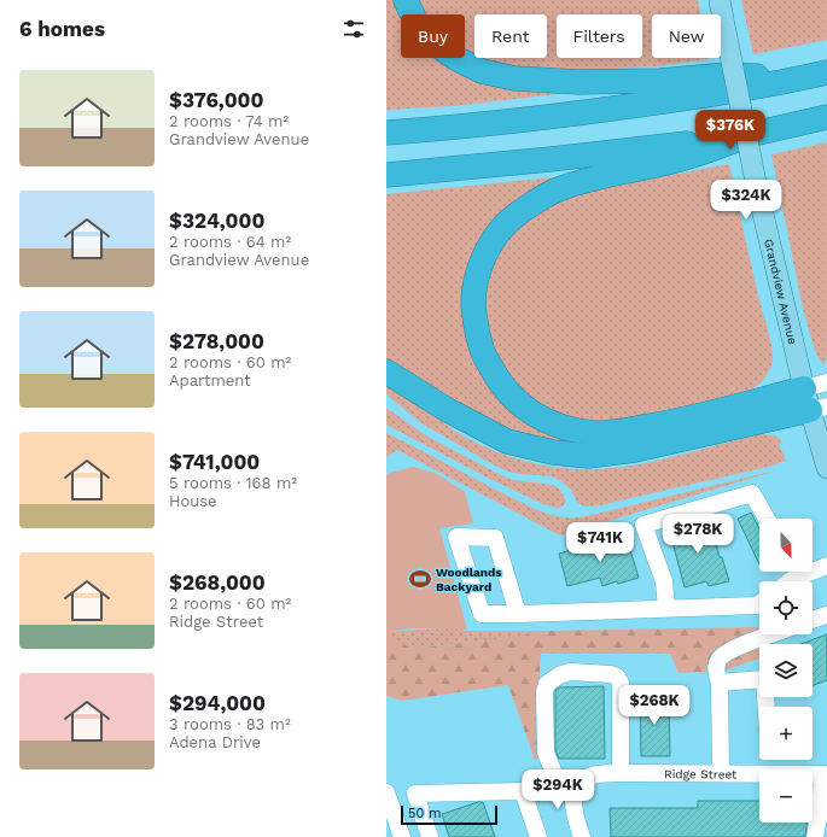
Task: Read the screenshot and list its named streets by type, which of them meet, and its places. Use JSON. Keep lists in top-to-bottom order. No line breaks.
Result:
{"streets":{"main road":["Grandview Avenue"],"street":["Ridge Street"]},"places":{"sports":["Woodlands Backyard"]},"scale_bar":"50 m","north":"bottom","page":{"heading":"6 homes","chip":["Buy","Rent","Filters","New"],"list":[{"name":"$376,000","note":"2 rooms · 74 m² · Grandview Avenue"},{"name":"$324,000","note":"2 rooms · 64 m² · Grandview Avenue"},{"name":"$278,000","note":"2 rooms · 60 m² · Apartment"},{"name":"$741,000","note":"5 rooms · 168 m² · House"},{"name":"$268,000","note":"2 rooms · 60 m² · Ridge Street"},{"name":"$294,000","note":"3 rooms · 83 m² · Adena Drive"}],"price":["$376K","$324K","$278K","$741K","$268K","$294K"],"map_buttons":["+","−"],"scale":"50 m"}}
